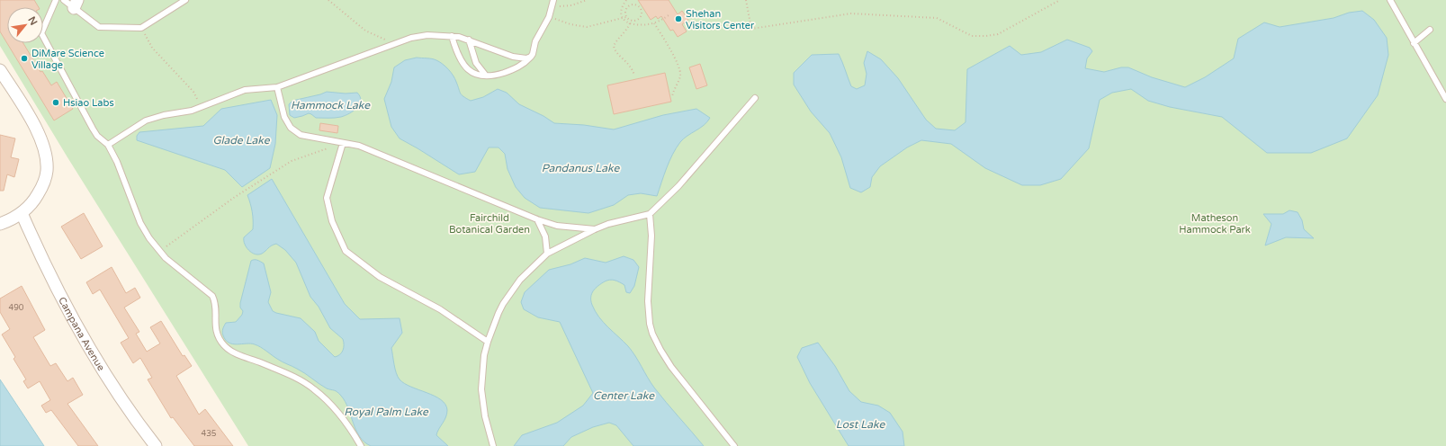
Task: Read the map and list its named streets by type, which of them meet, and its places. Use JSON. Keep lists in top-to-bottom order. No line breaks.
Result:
{"streets":{"street":["Campana Avenue"]},"water":["Hammock Lake","Glade Lake","Pandanus Lake","Center Lake","Royal Palm Lake","Lost Lake"],"parks":["Fairchild Botanical Garden","Matheson Hammock Park"],"places":["Shehan Visitors Center","DiMare Science Village","Hsiao Labs"],"house_numbers":["490","435"],"north":"top right"}
